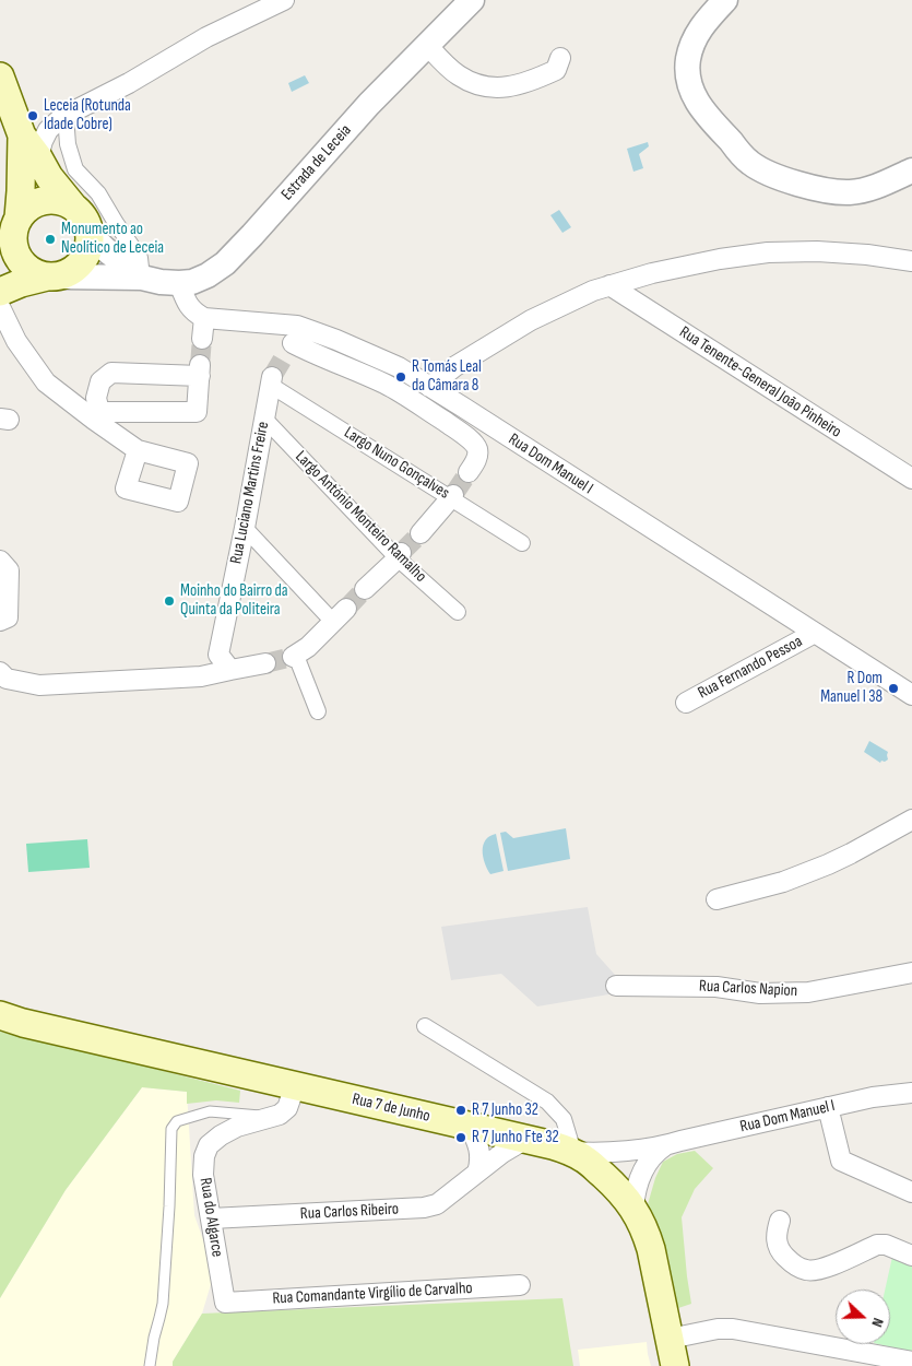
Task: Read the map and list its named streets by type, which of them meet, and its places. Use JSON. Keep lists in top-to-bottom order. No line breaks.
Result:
{"streets":{"main road":["Estrada de Leceia","Rua 7 de Junho"],"street":["Rua Tenente-General João Pinheiro","Largo Nuno Gonçalves","Rua Dom Manuel I","Rua Luciano Martins Freire","Largo António Monteiro Ramalho","Rua Fernando Pessoa","Rua Carlos Napion","Rua Carlos Ribeiro","Rua do Algarce","Rua Comandante Virgílio de Carvalho"]},"crossings":[["Largo Nuno Gonçalves","Rua Luciano Martins Freire"],["Rua Dom Manuel I","Rua Fernando Pessoa"],["Rua Dom Manuel I","Rua 7 de Junho"],["Rua Luciano Martins Freire","Largo António Monteiro Ramalho"],["Rua 7 de Junho","Rua Carlos Ribeiro"],["Rua 7 de Junho","Rua do Algarce"],["Rua Carlos Ribeiro","Rua do Algarce"],["Rua do Algarce","Rua Comandante Virgílio de Carvalho"]],"places":["Leceia (Rotunda Idade Cobre)","Monumento ao Neolítico de Leceia","R Tomás Leal da Câmara 8","Moinho do Bairro da Quinta da Politeira","R Dom Manuel I 38","R 7 Junho 32","R 7 Junho Fte 32"],"north":"right"}
